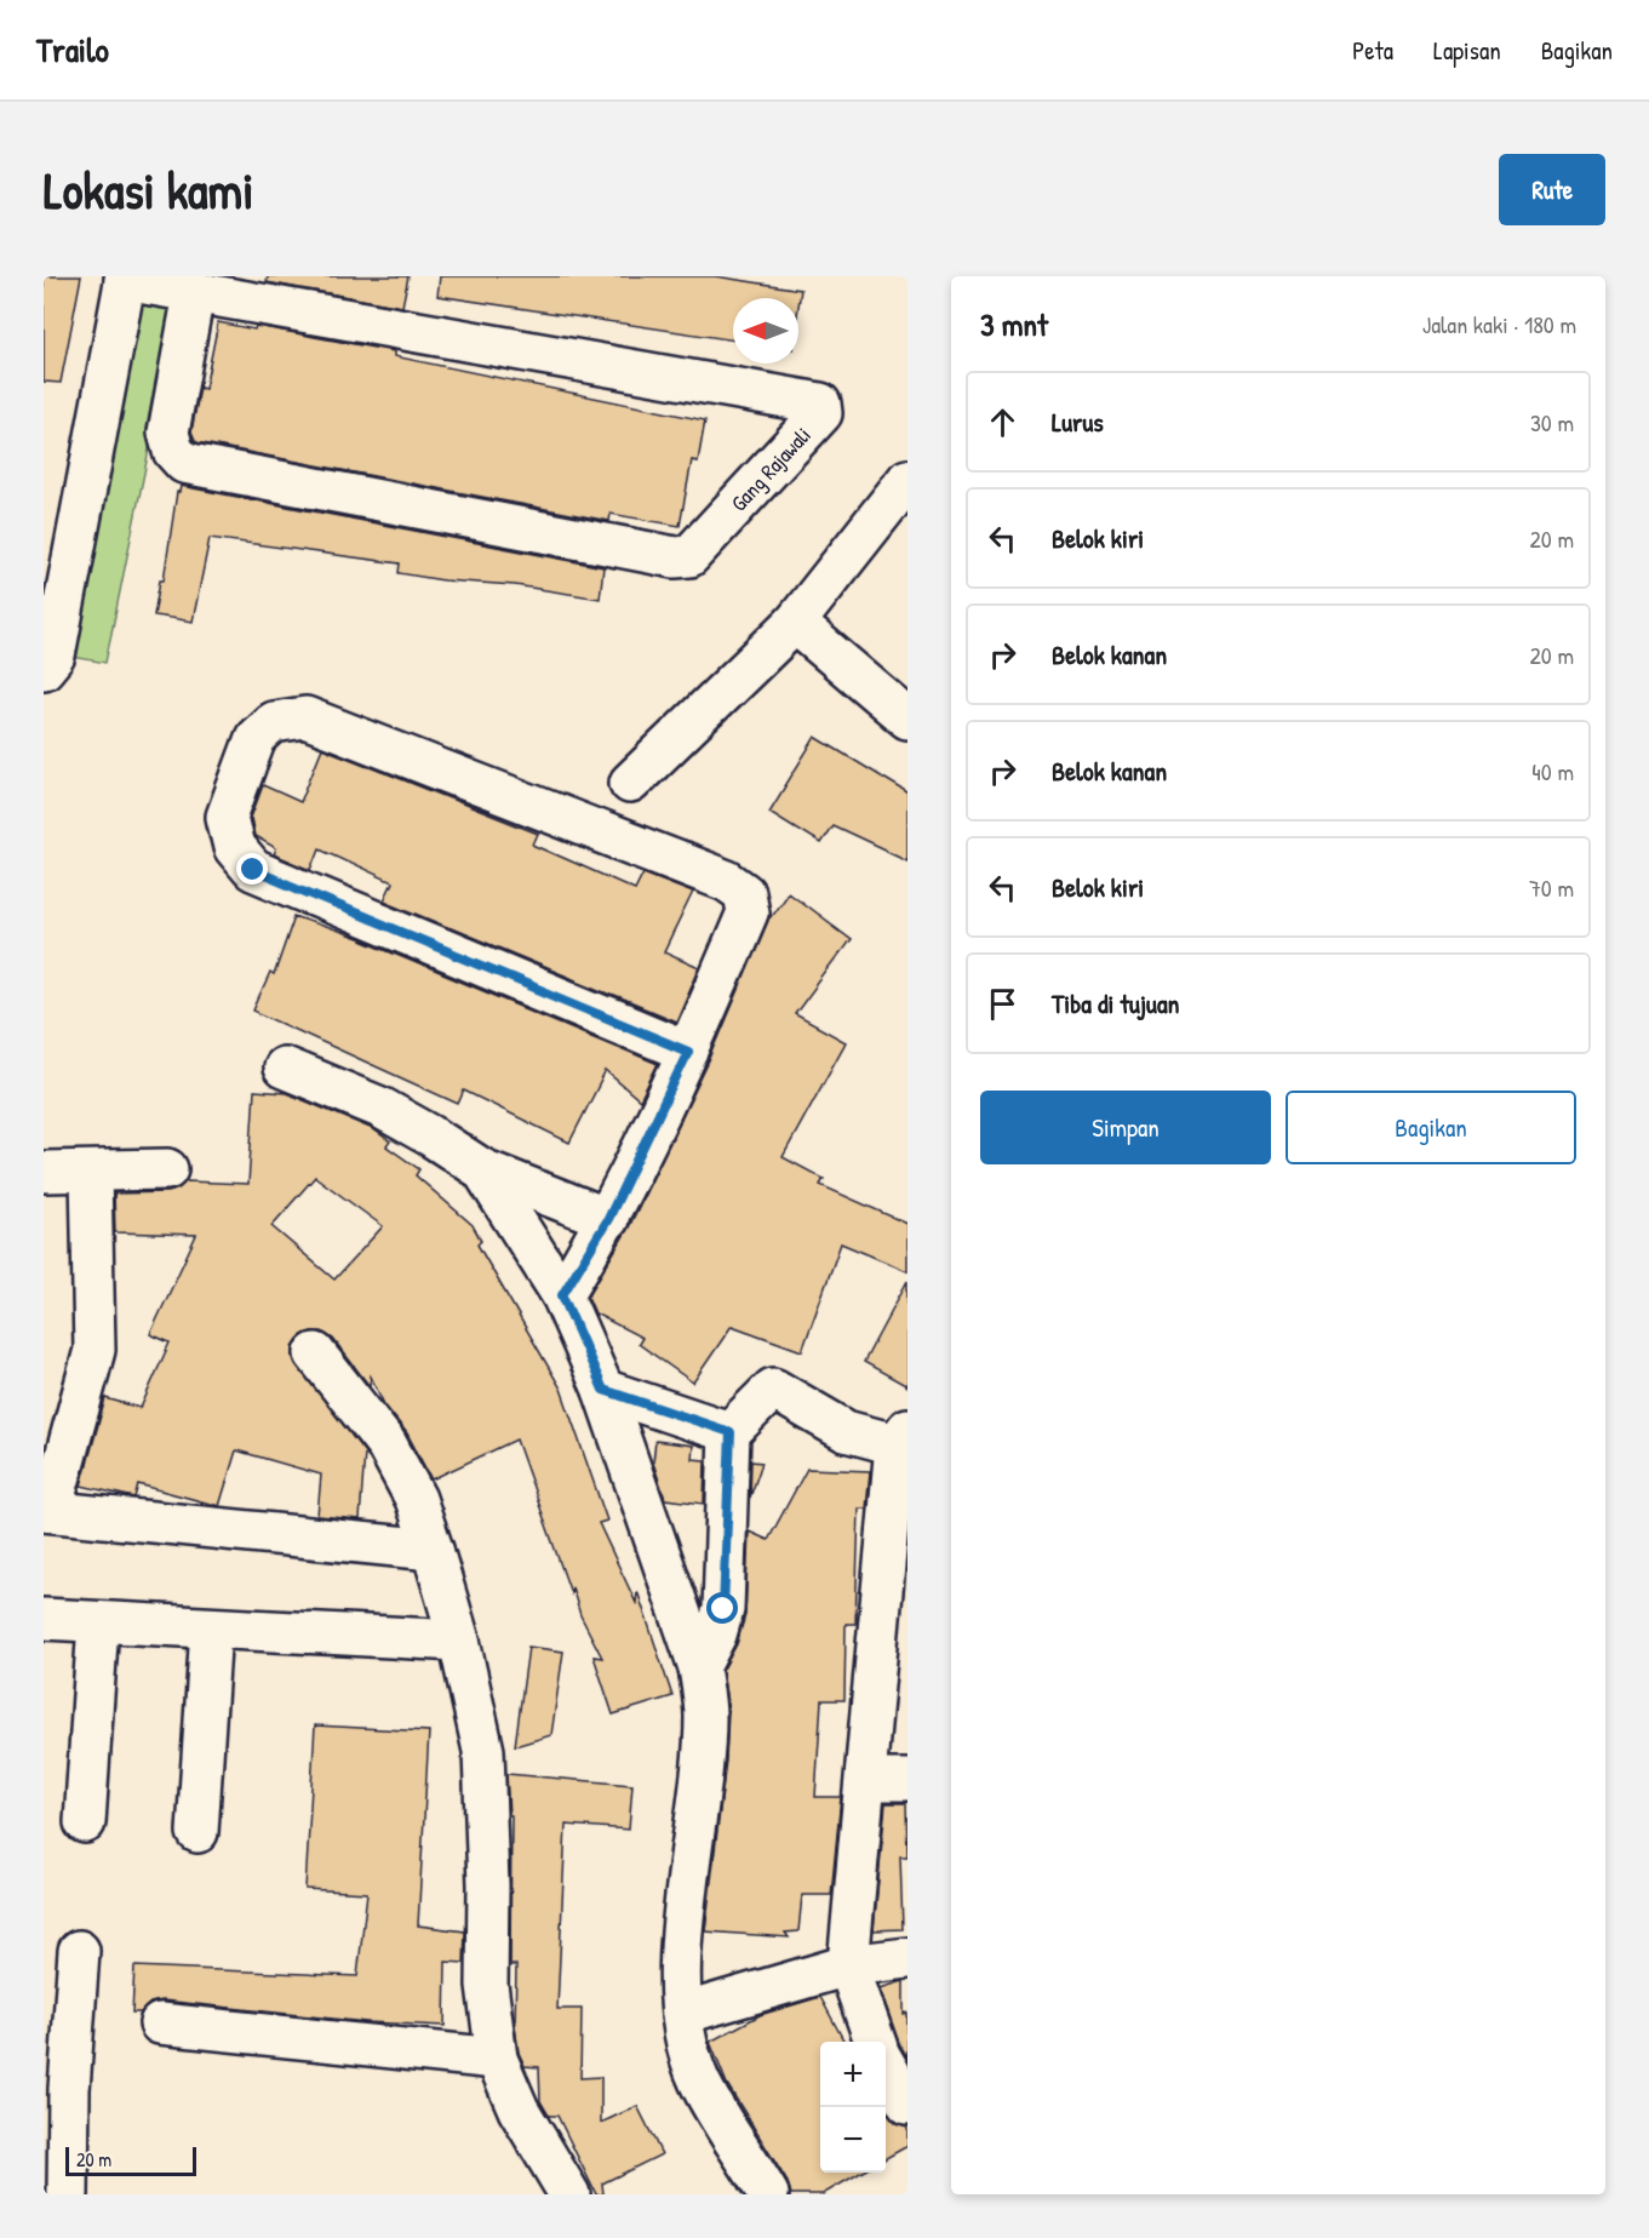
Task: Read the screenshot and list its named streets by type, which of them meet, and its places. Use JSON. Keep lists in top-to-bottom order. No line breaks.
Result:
{"streets":{"street":["Gang Rajawali"]},"scale_bar":"20 m","north":"left","page":{"header":"Trailo","nav":["Peta","Lapisan","Bagikan"],"buttons":["Rute",["Simpan","Bagikan"]],"title":"Lokasi kami","heading":["3 mnt","Jalan kaki · 180 m"],"list":[["Lurus","30 m"],["Belok kiri","20 m"],["Belok kanan","20 m"],["Belok kanan","40 m"],["Belok kiri","70 m"],"Tiba di tujuan"],"map_buttons":["+","−"],"scale":"20 m"}}
